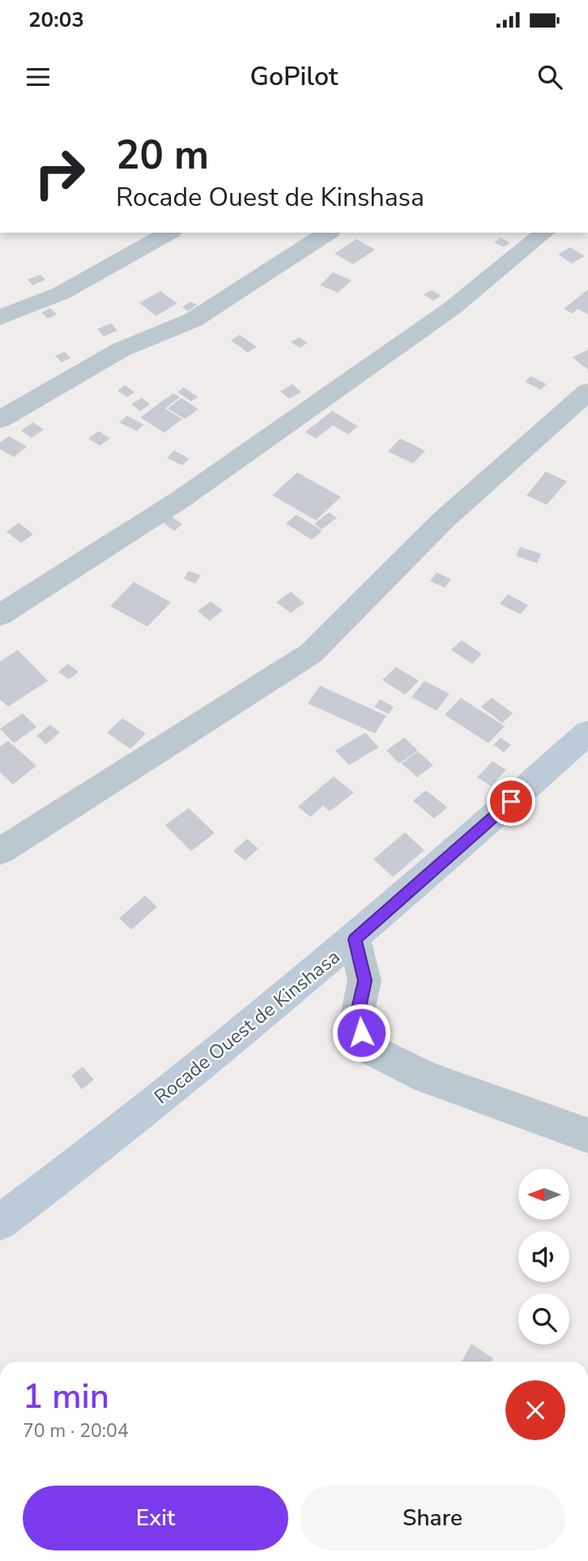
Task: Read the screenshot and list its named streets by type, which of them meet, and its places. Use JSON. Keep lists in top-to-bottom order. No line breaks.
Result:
{"streets":{"main road":["Rocade Ouest de Kinshasa"]},"north":"left","page":{"status":"20:03","header":"GoPilot","turn":["20 m","Rocade Ouest de Kinshasa"],"heading":["1 min","70 m · 20:04"],"buttons":["Exit","Share"]}}
